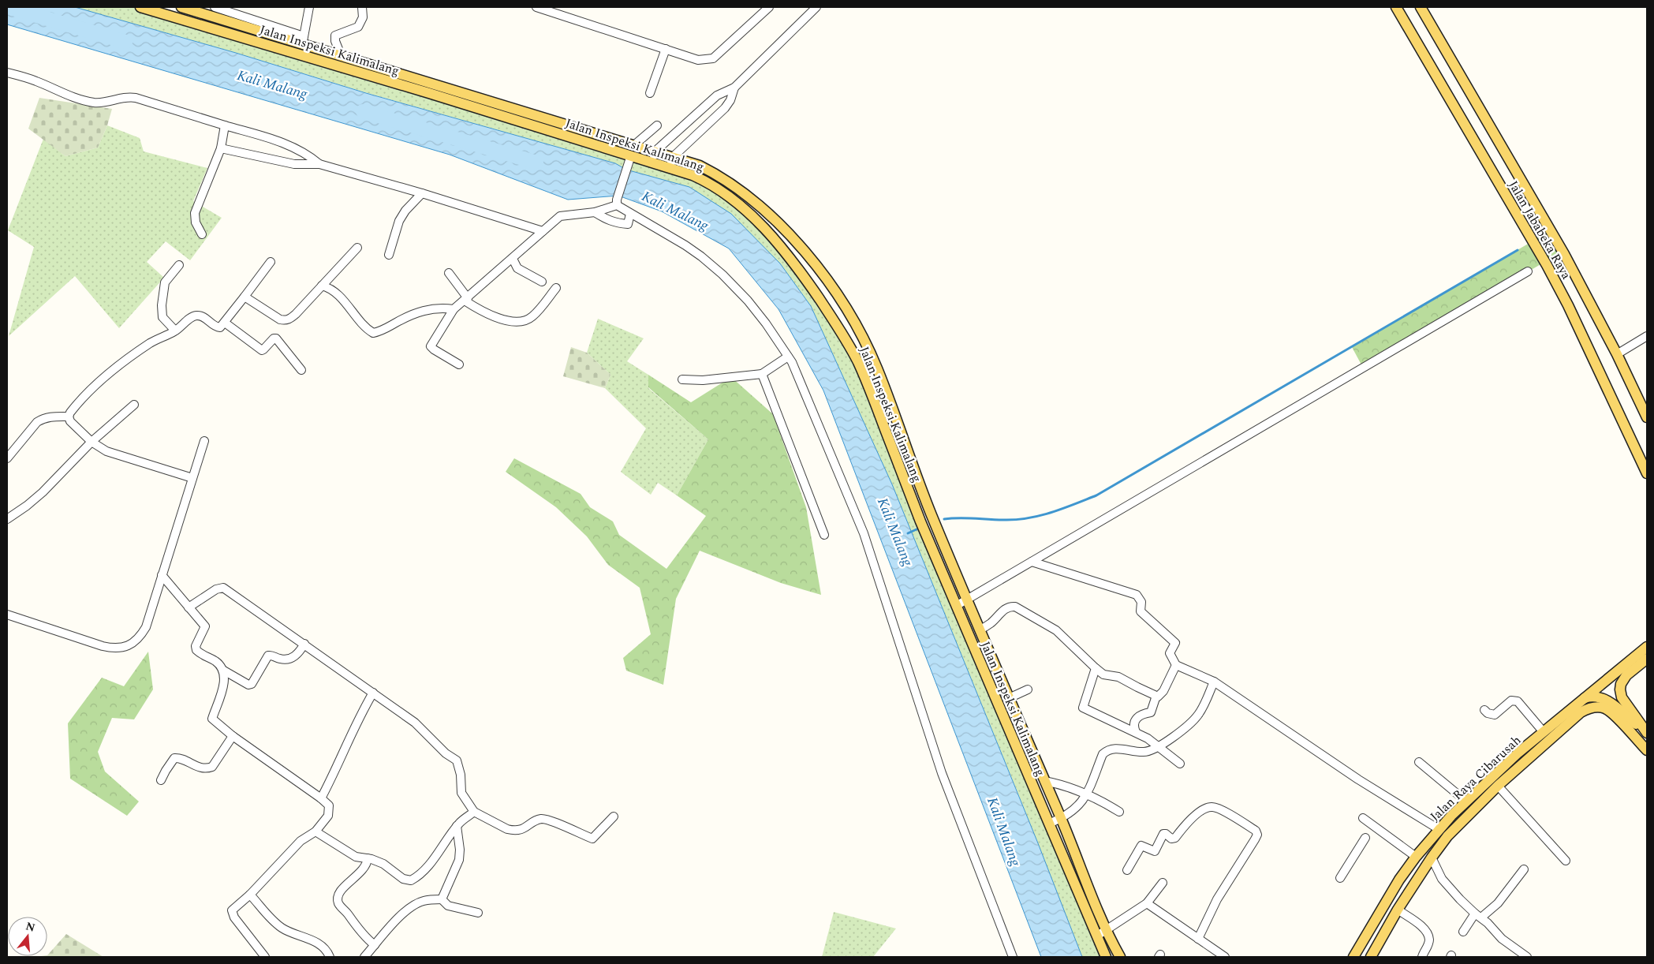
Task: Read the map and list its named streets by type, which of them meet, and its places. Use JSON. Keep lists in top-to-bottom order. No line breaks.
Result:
{"streets":{"main road":["Jalan Inspeksi Kalimalang","Jalan Jababeka Raya","Jalan Raya Cibarusah"]},"water":["Kali Malang"],"north":"top"}
